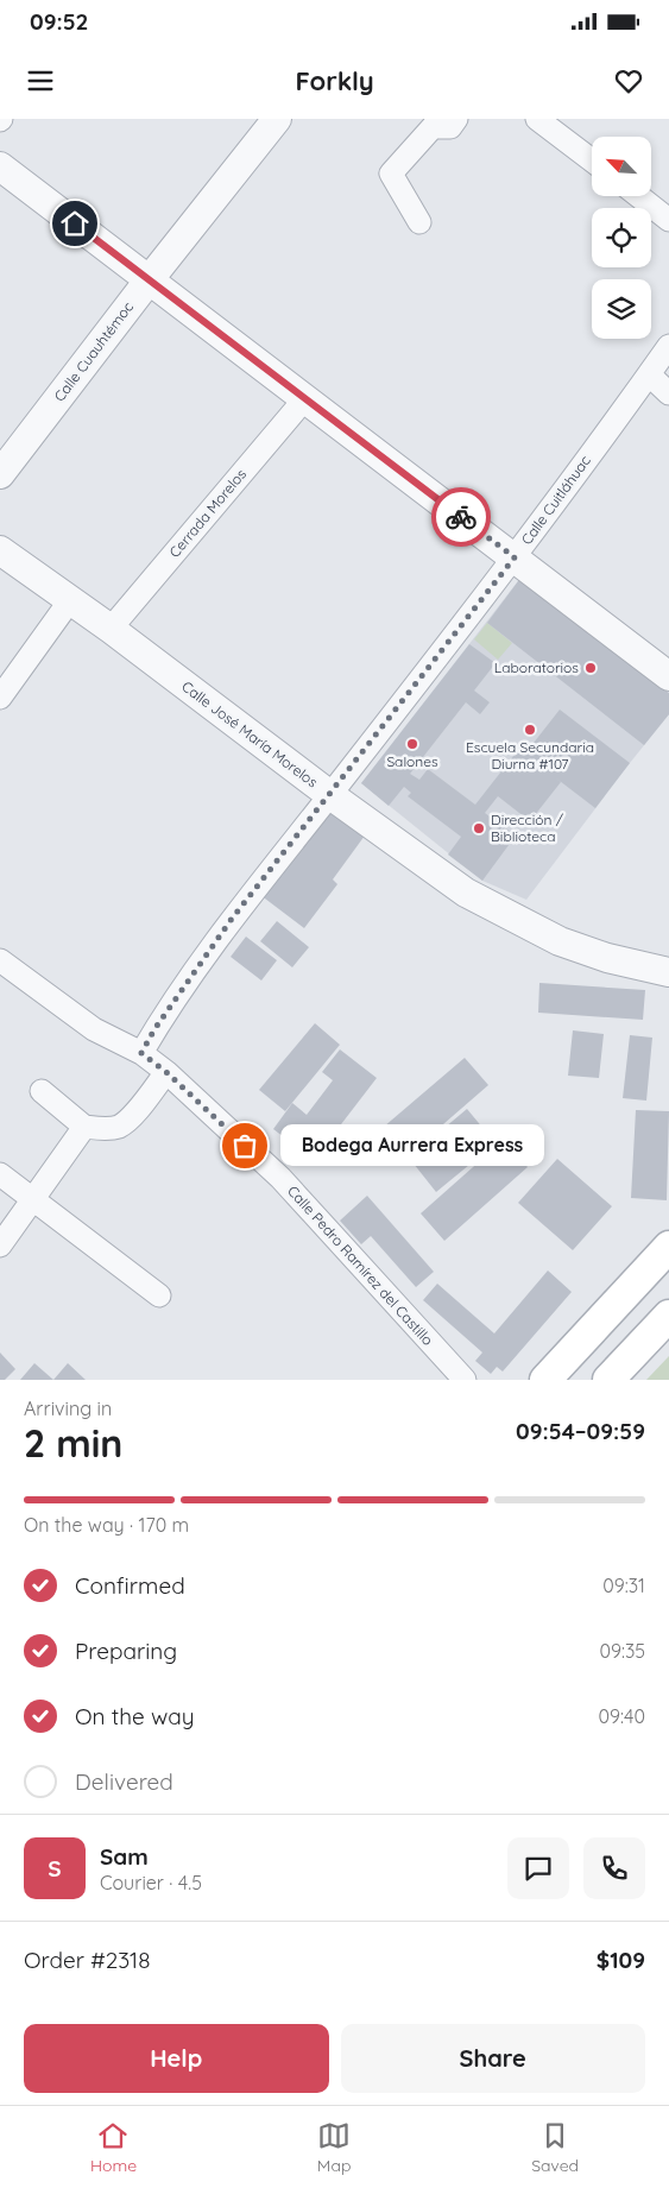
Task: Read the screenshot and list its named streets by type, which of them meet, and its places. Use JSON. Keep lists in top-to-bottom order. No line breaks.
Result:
{"streets":{"street":["Calle Cuauhtémoc","Calle Cuitláhuac","Cerrada Morelos","Calle José María Morelos","Calle Pedro Ramírez del Castillo"]},"crossings":[["Calle Cuitláhuac","Calle José María Morelos"],["Calle Cuitláhuac","Calle Pedro Ramírez del Castillo"],["Cerrada Morelos","Calle José María Morelos"]],"places":["Laboratorios","Escuela Secundaria Diurna #107","Salones","Dirección / Biblioteca","Bodega Aurrera Express"],"north":"top left","page":{"status":"09:52","header":"Forkly","bubble":"Bodega Aurrera Express","heading":["2 min","Arriving in","09:54–09:59"],"panel":["Sam","Courier · 4.5","Order #2318","$109"],"bar":"On the way · 170 m","list":[["Confirmed","09:31"],["Preparing","09:35"],["On the way","09:40"],"Delivered"],"round":"S","buttons":["Help","Share"],"tabs":["Home","Map","Saved"]}}
